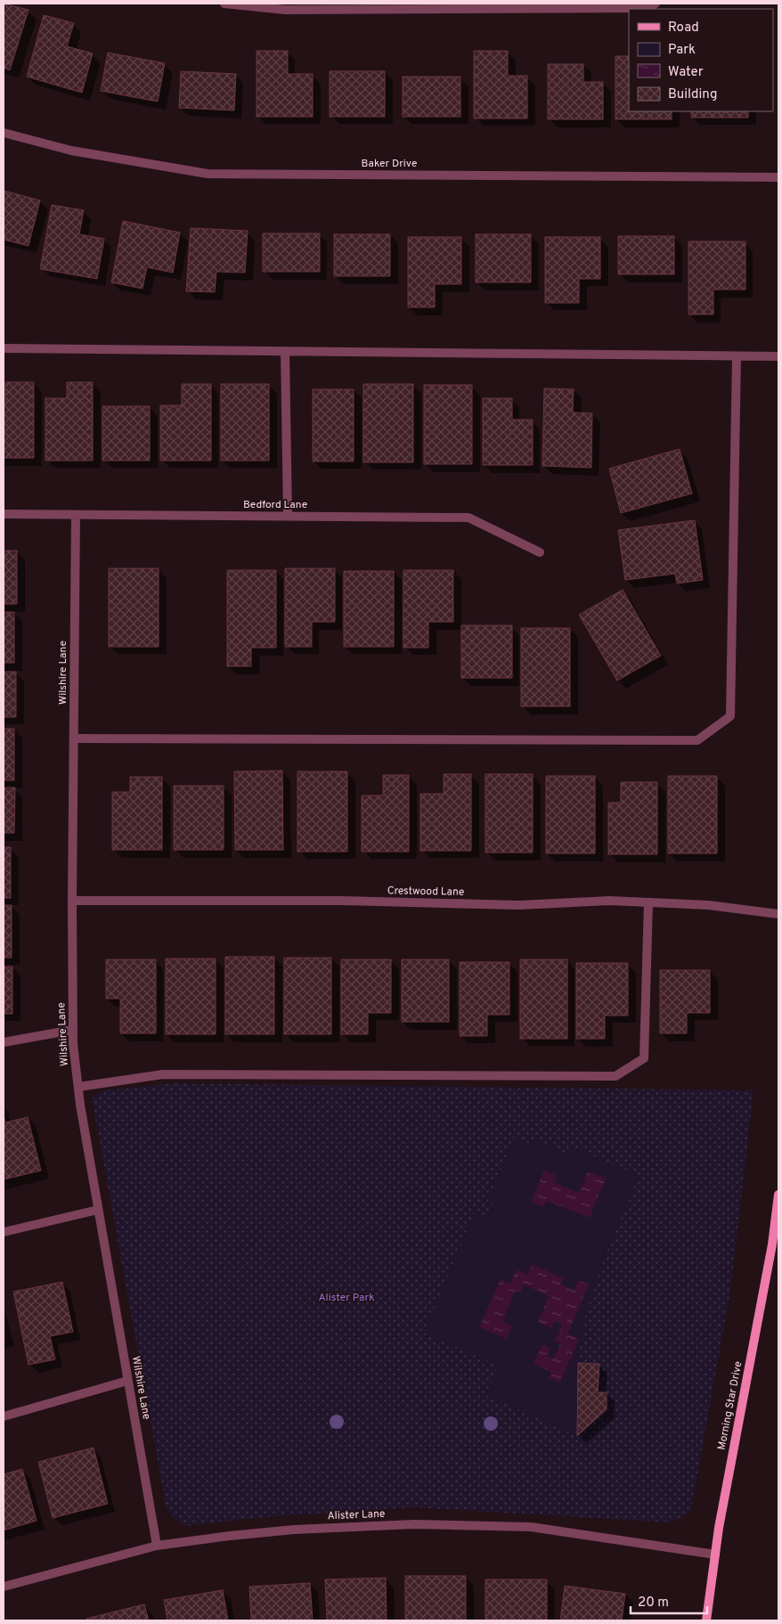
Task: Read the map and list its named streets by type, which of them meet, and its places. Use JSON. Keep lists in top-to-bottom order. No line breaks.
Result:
{"streets":{"street":["Baker Drive","Bedford Lane","Wilshire Lane","Crestwood Lane","Morning Star Drive","Alister Lane"]},"crossings":[["Bedford Lane","Wilshire Lane"],["Wilshire Lane","Crestwood Lane"],["Wilshire Lane","Alister Lane"],["Morning Star Drive","Alister Lane"]],"parks":["Alister Park"],"legend":["Road","Park","Water","Building"],"scale_bar":"20 m"}
